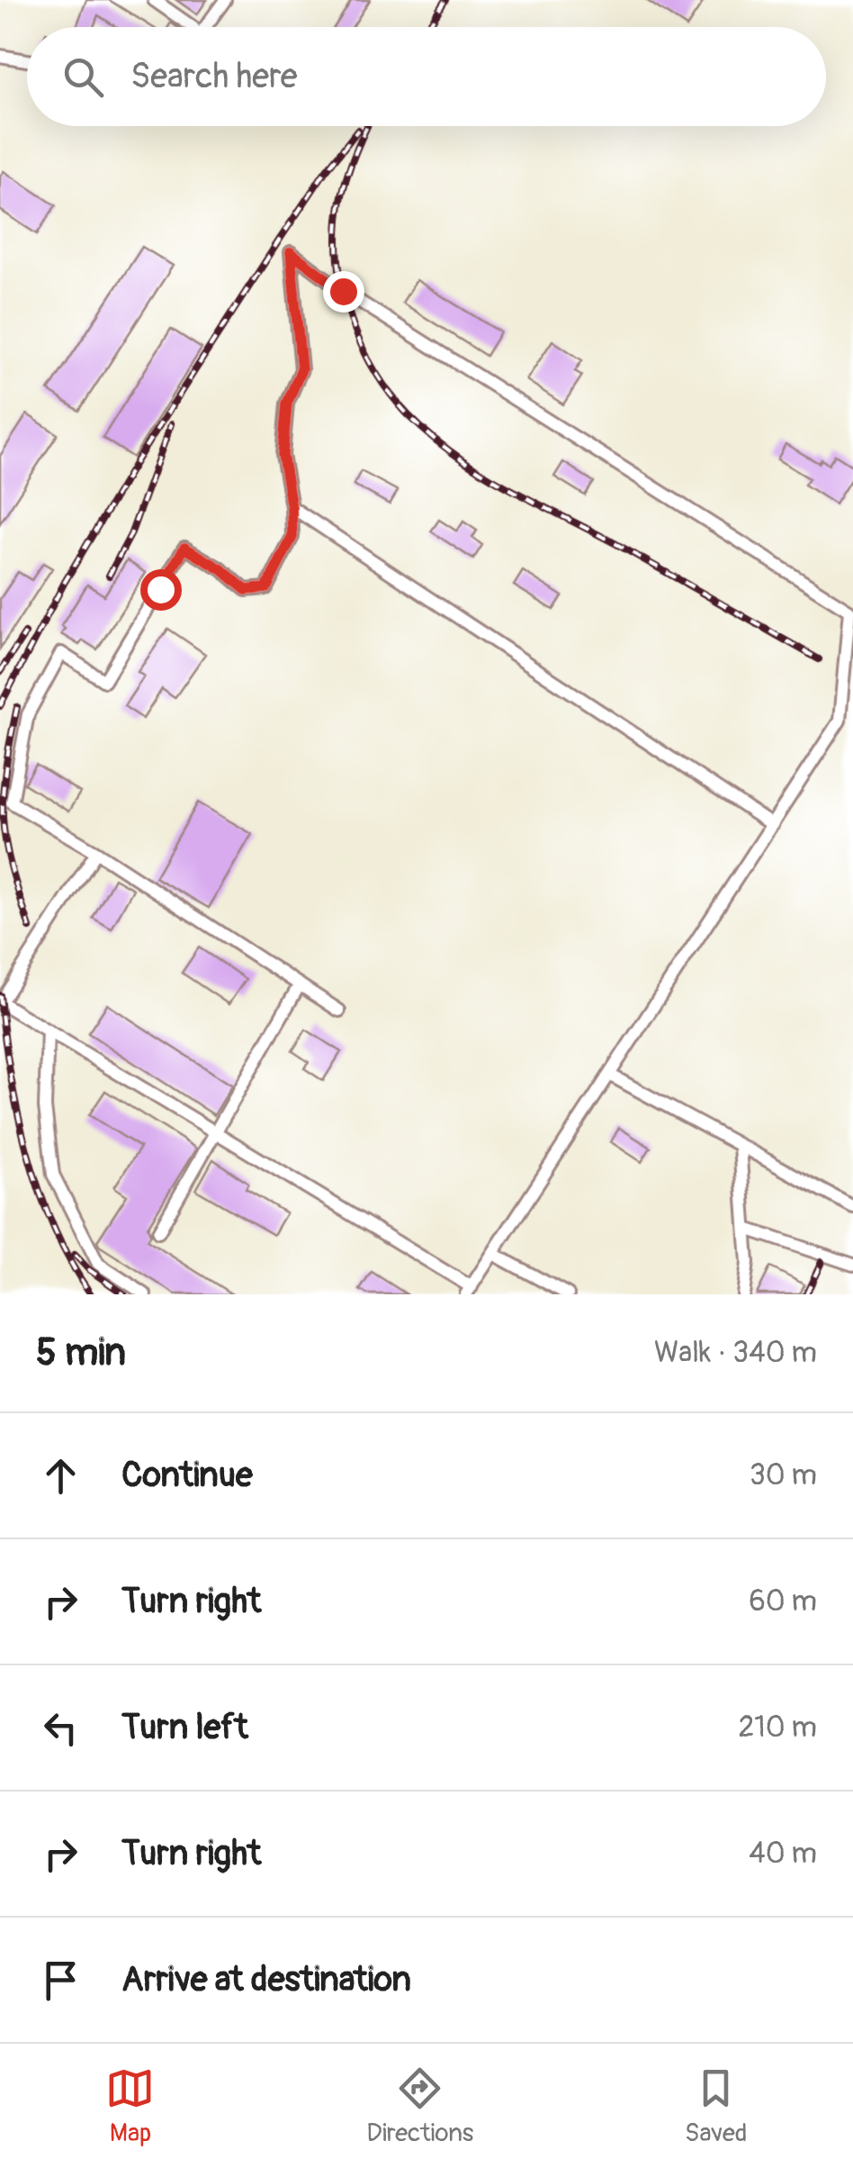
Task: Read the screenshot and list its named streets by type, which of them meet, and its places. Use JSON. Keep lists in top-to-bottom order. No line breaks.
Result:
{"page":{"search":"Search here","heading":["5 min","Walk · 340 m"],"list":[["Continue","30 m"],["Turn right","60 m"],["Turn left","210 m"],["Turn right","40 m"],"Arrive at destination"],"nav":["Map","Directions","Saved"]}}
